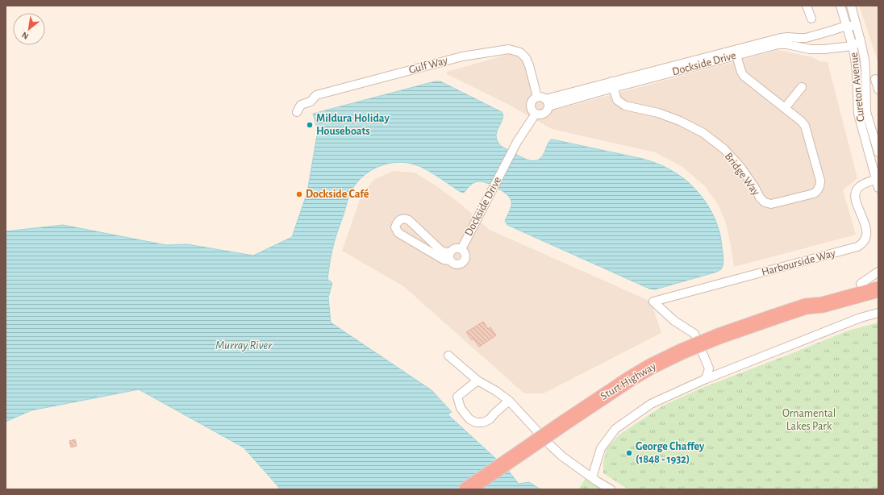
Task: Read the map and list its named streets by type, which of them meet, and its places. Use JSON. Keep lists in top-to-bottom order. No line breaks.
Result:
{"streets":{"highway":["Sturt Highway"],"street":["Dockside Drive","Gulf Way","Cureton Avenue","Bridge Way","Harbourside Way"]},"crossings":[["Dockside Drive","Gulf Way"],["Dockside Drive","Cureton Avenue"],["Dockside Drive","Bridge Way"],["Cureton Avenue","Harbourside Way"]],"water":["Murray River"],"parks":["Ornamental Lakes Park"],"places":["Mildura Holiday Houseboats","Dockside Café","George Chaffey (1848 - 1932)"],"north":"bottom left"}
